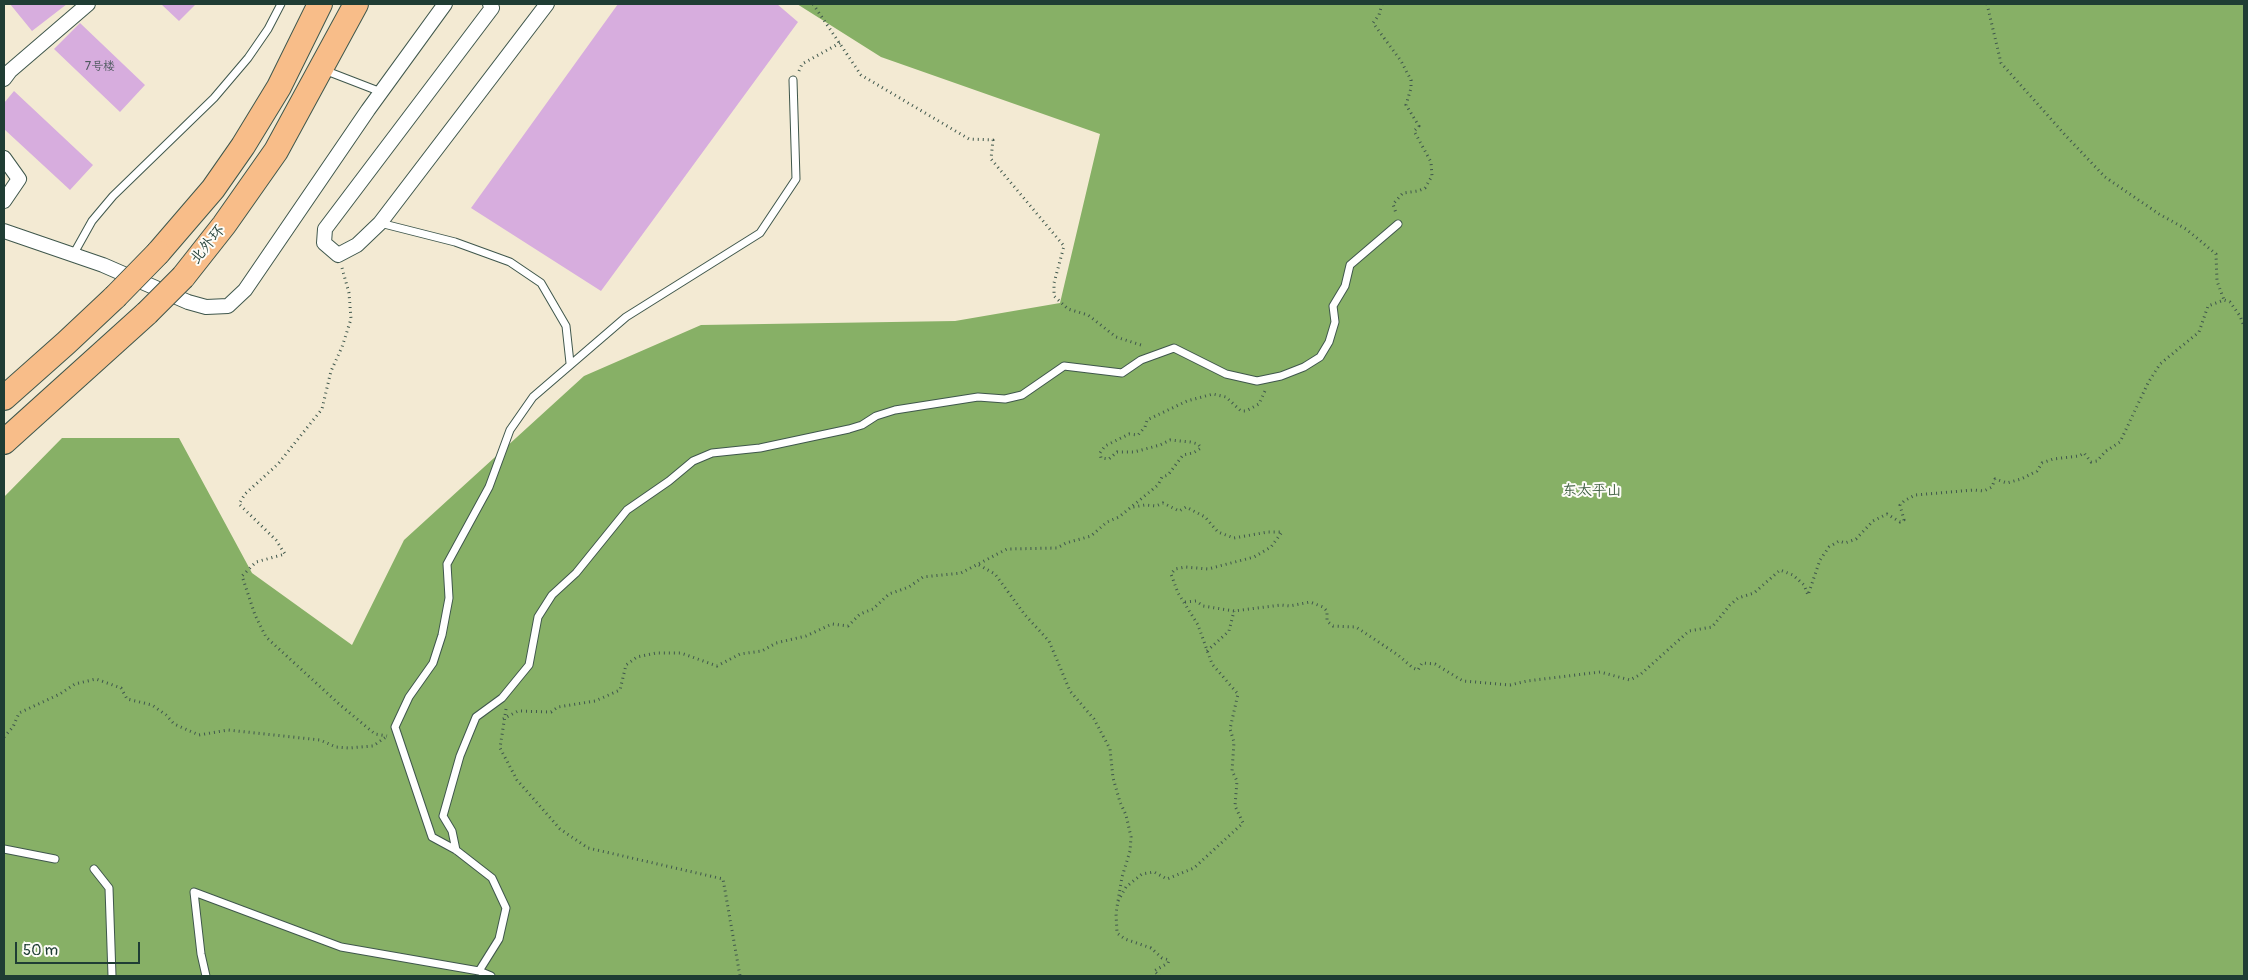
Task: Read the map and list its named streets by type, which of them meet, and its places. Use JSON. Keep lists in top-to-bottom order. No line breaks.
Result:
{"streets":{"highway":["北外环"]},"parks":["东太平山"],"house_numbers":["7号楼"],"scale_bar":"50 m"}
